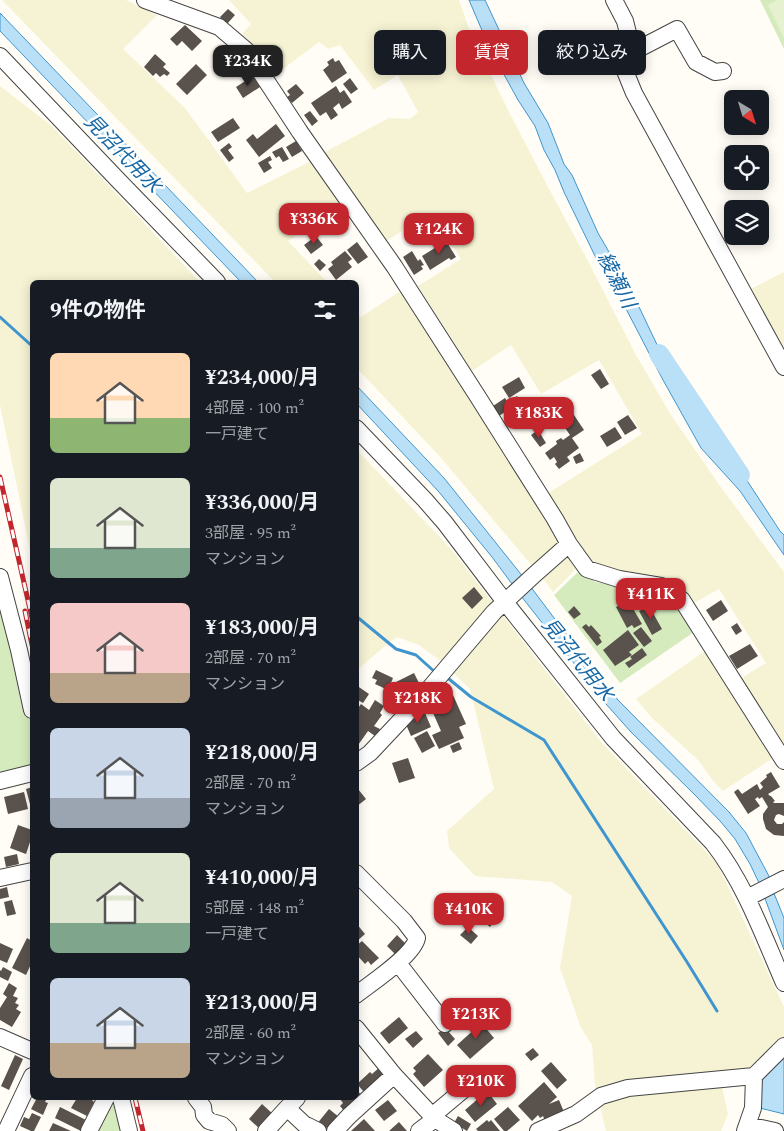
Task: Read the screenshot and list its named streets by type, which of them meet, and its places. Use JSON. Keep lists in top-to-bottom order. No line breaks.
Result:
{"water":["見沼代用水","綾瀬川"],"north":"bottom right","page":{"chip":["購入","賃貸","絞り込み"],"price":["¥234K","¥336K","¥124K","¥183K","¥411K","¥218K","¥410K","¥213K","¥210K"],"heading":"9件の物件","list":[{"name":"¥234,000/月","note":"4部屋 · 100 m² · 一戸建て"},{"name":"¥336,000/月","note":"3部屋 · 95 m² · マンション"},{"name":"¥183,000/月","note":"2部屋 · 70 m² · マンション"},{"name":"¥218,000/月","note":"2部屋 · 70 m² · マンション"},{"name":"¥410,000/月","note":"5部屋 · 148 m² · 一戸建て"},{"name":"¥213,000/月","note":"2部屋 · 60 m² · マンション"}]}}
